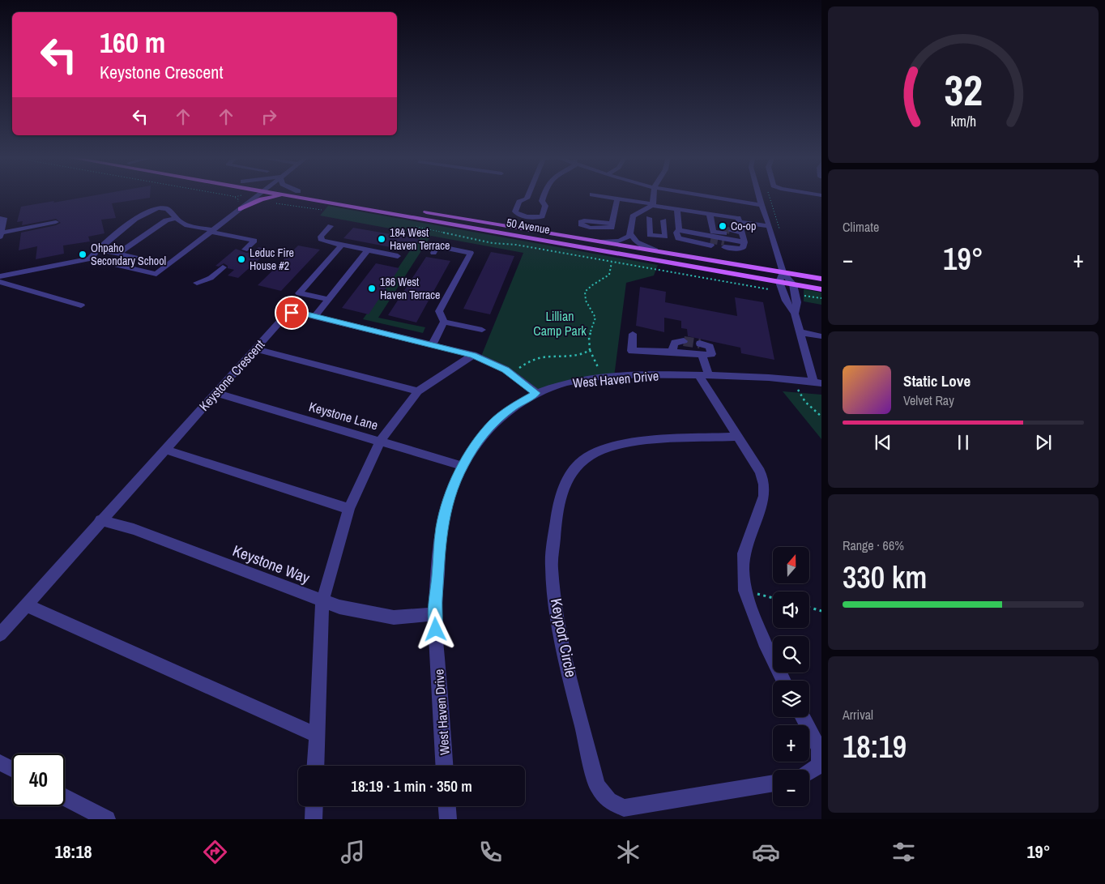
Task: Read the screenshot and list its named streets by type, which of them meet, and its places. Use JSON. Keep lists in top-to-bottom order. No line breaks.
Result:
{"streets":{"main road":["50 Avenue"],"street":["Keystone Crescent","West Haven Drive","Keystone Lane","Keystone Way","Keyport Circle"]},"crossings":[["Keystone Crescent","West Haven Drive"],["Keystone Crescent","Keystone Lane"],["Keystone Crescent","Keystone Way"],["West Haven Drive","Keystone Lane"],["West Haven Drive","Keystone Way"]],"parks":["Lillian Camp Park"],"places":["Co-op","184 West Haven Terrace","Ohpaho Secondary School","Leduc Fire House #2","186 West Haven Terrace"],"north":"top","page":{"turn":["160 m","Keystone Crescent"],"tile":["Climate",["Range · 66%","330 km"],["Arrival","18:19"]],"heat":["−","19°","+"],"song":["Static Love","Velvet Ray"],"map_buttons":["+","−"],"limit":"40","trip":"18:19 · 1 min · 350 m","tabs":["18:18","19°"],"gauge":["32","km/h"]}}
